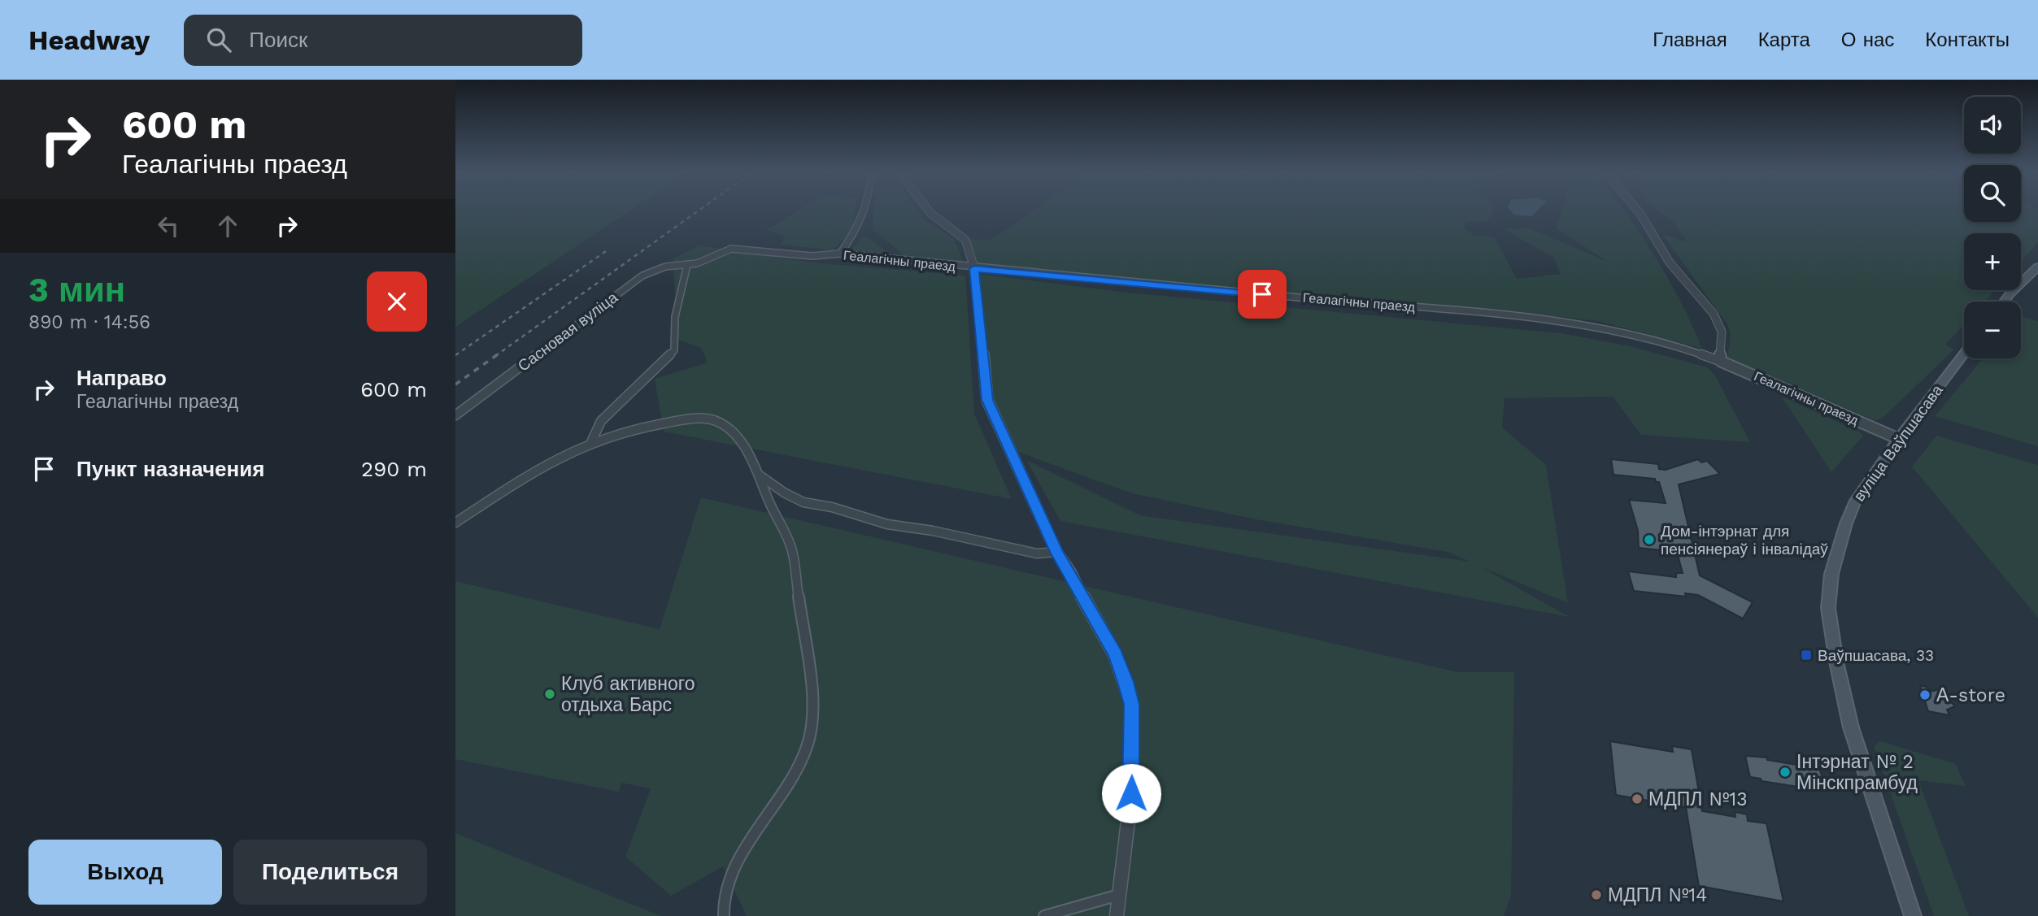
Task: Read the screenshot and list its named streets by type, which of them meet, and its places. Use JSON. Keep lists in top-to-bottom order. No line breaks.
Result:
{"streets":{"main road":["вуліца Ваўпшасава"],"street":["Геалагічны праезд","Сасновая вуліца"]},"crossings":[["Геалагічны праезд","Сасновая вуліца"],["Геалагічны праезд","вуліца Ваўпшасава"]],"places":{"other":["Дом-інтэрнат для пенсіянераў і інвалідаў","Клуб активного отдыха Барс","А-store","Інтэрнат № 2 Мінскпрамбуд","МДПЛ №13","МДПЛ №14"],"transit":["Ваўпшасава, 33"]},"page":{"header":"Headway","search":"Поиск","nav":["Главная","Карта","О нас","Контакты"],"turn":["600 m","Геалагічны праезд"],"map_buttons":["+","−"],"heading":["3 мин","890 m · 14:56"],"list":[{"name":"Направо","note":"Геалагічны праезд","value":"600 m"},{"name":"Пункт назначения","value":"290 m"}],"buttons":["Выход","Поделиться"]}}
